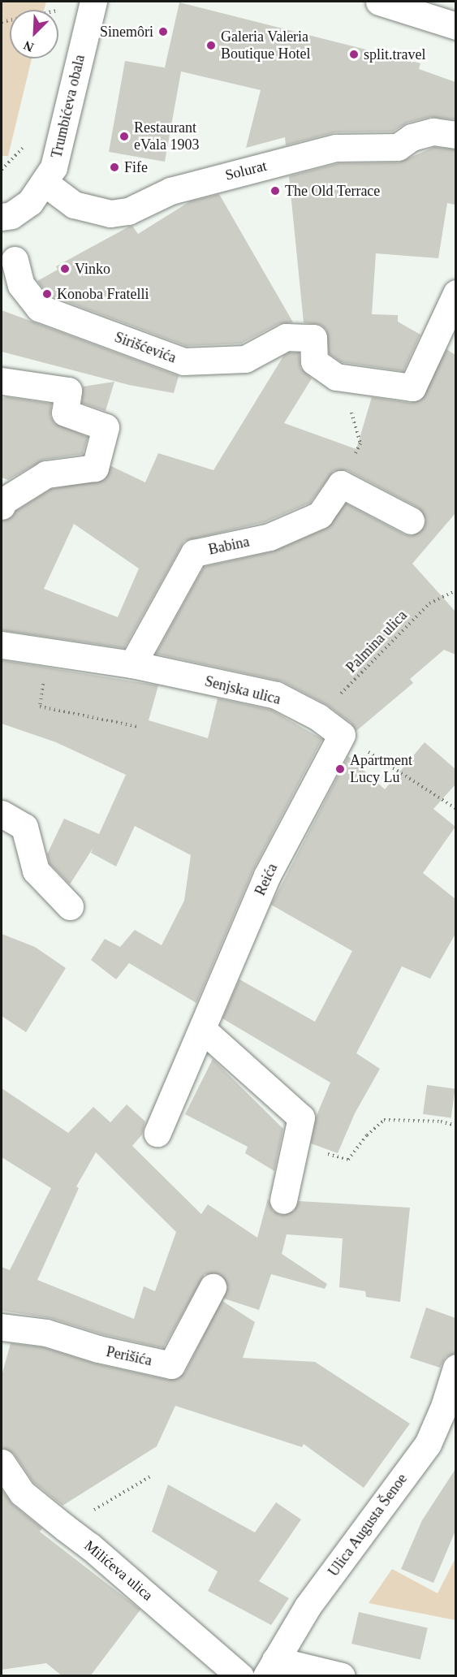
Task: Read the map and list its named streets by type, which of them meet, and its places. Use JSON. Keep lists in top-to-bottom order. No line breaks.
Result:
{"streets":{"street":["Trumbićeva obala","Solurat","Sirišćevića","Babina","Senjska ulica","Reića","Perišića","Ulica Augusta Šenoe","Milićeva ulica"],"path":["Palmina ulica"]},"crossings":[["Trumbićeva obala","Solurat"],["Babina","Senjska ulica"],["Palmina ulica","Senjska ulica"],["Senjska ulica","Reića"]],"places":["Sinemôri","Galeria Valeria Boutique Hotel","split.travel","Restaurant eVala 1903","Fife","The Old Terrace","Vinko","Konoba Fratelli","Apartment Lucy Lu"],"north":"bottom left"}
